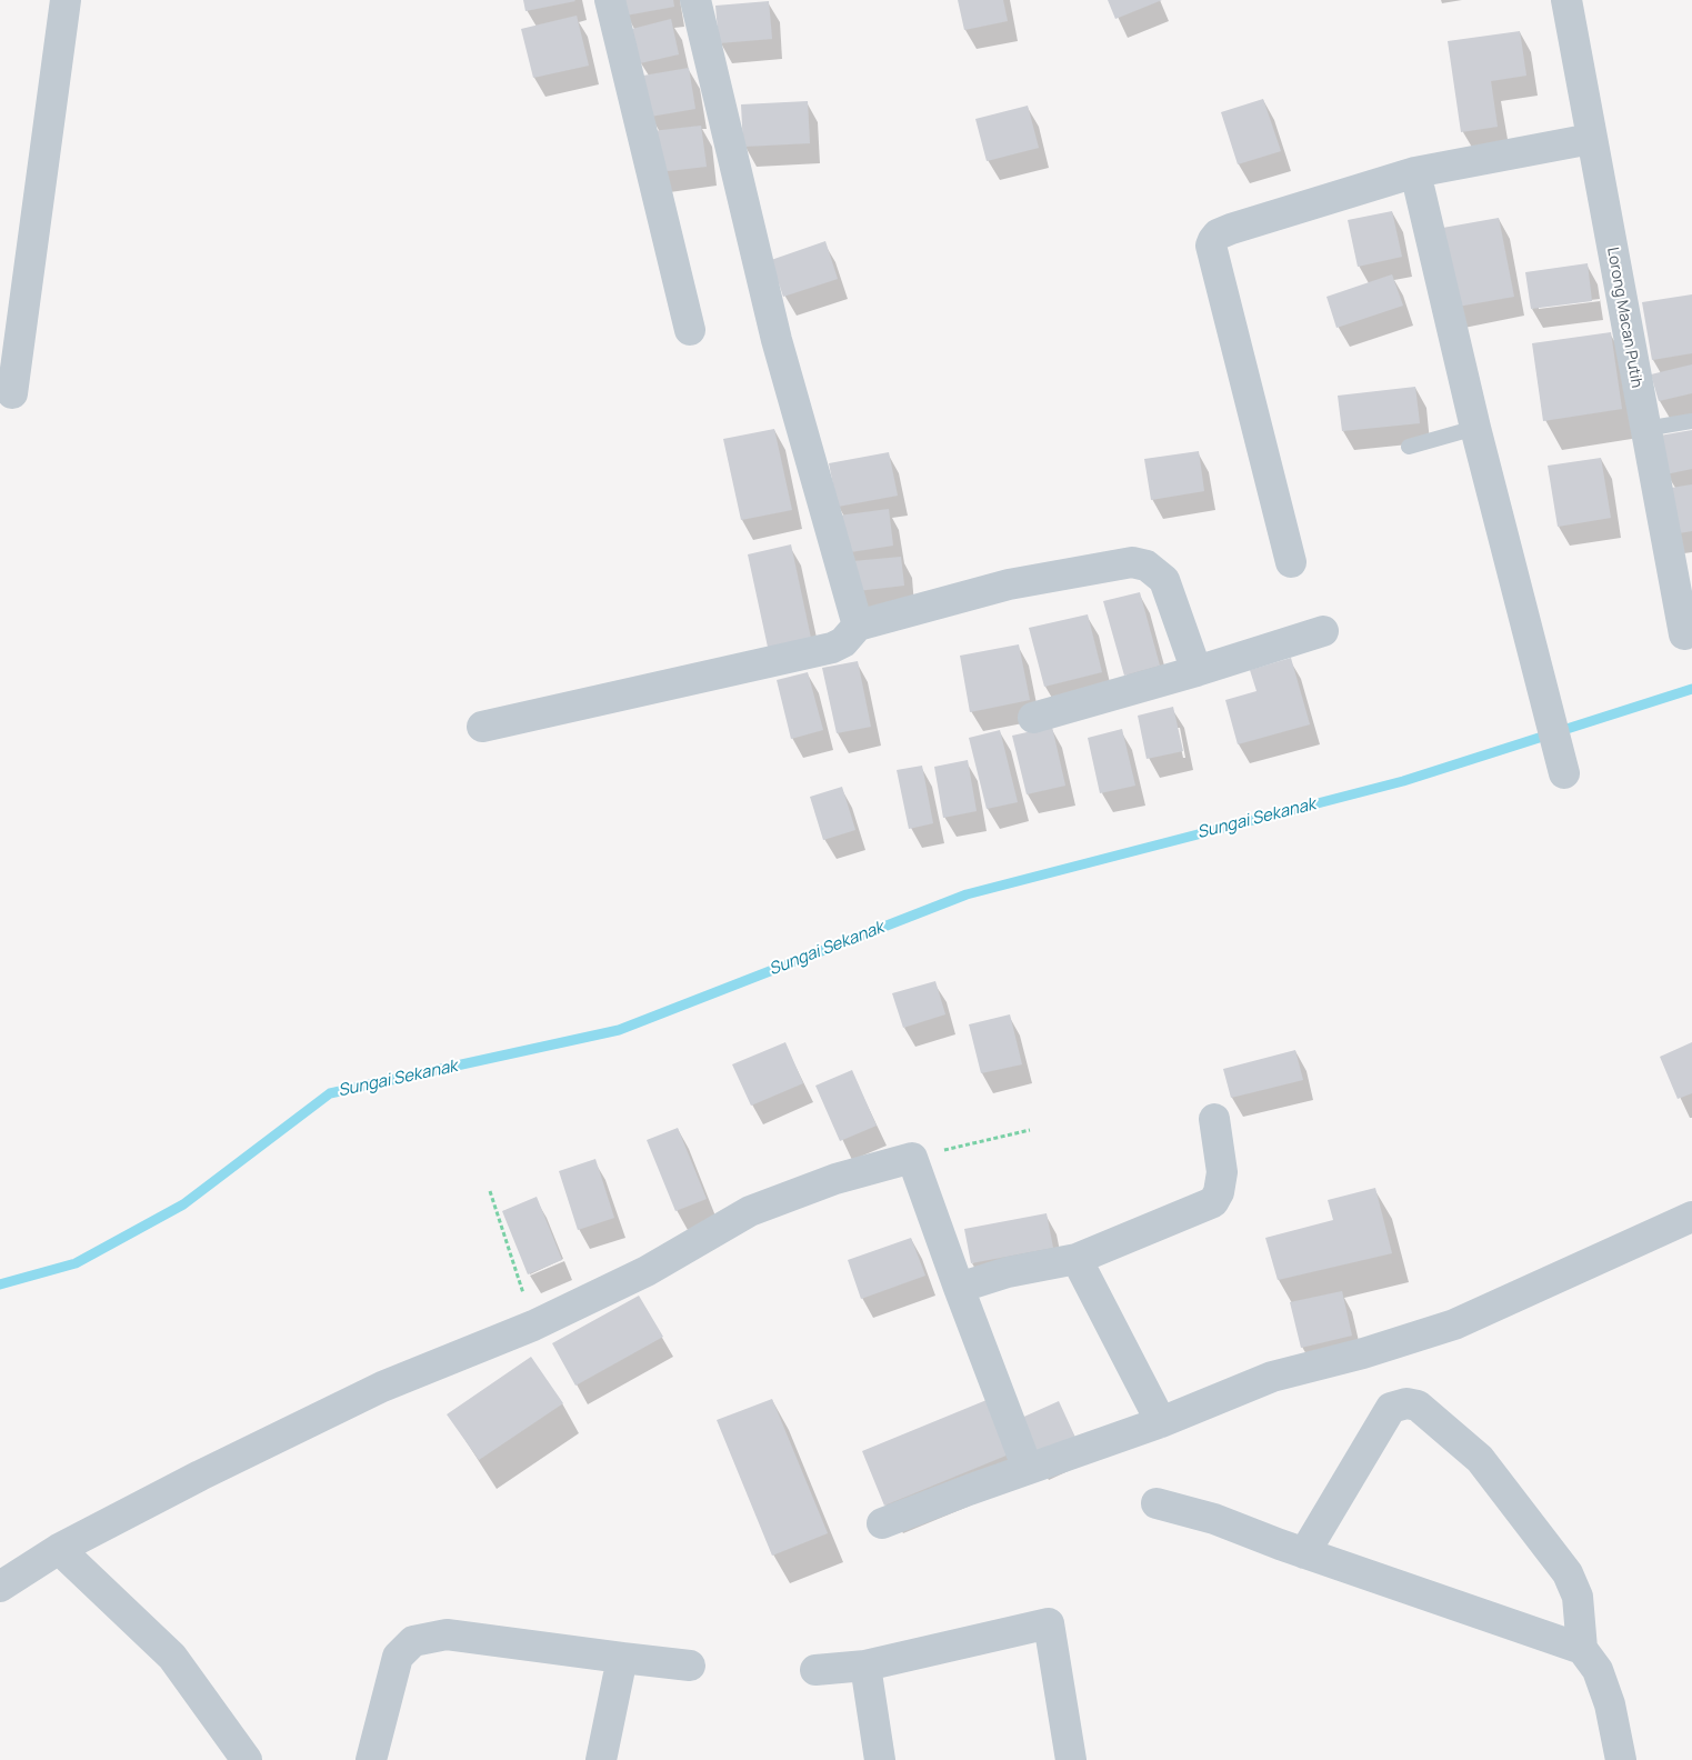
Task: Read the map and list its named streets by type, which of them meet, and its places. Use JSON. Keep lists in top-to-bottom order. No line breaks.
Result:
{"streets":{"street":["Lorong Macan Putih"]},"water":["Sungai Sekanak"]}
